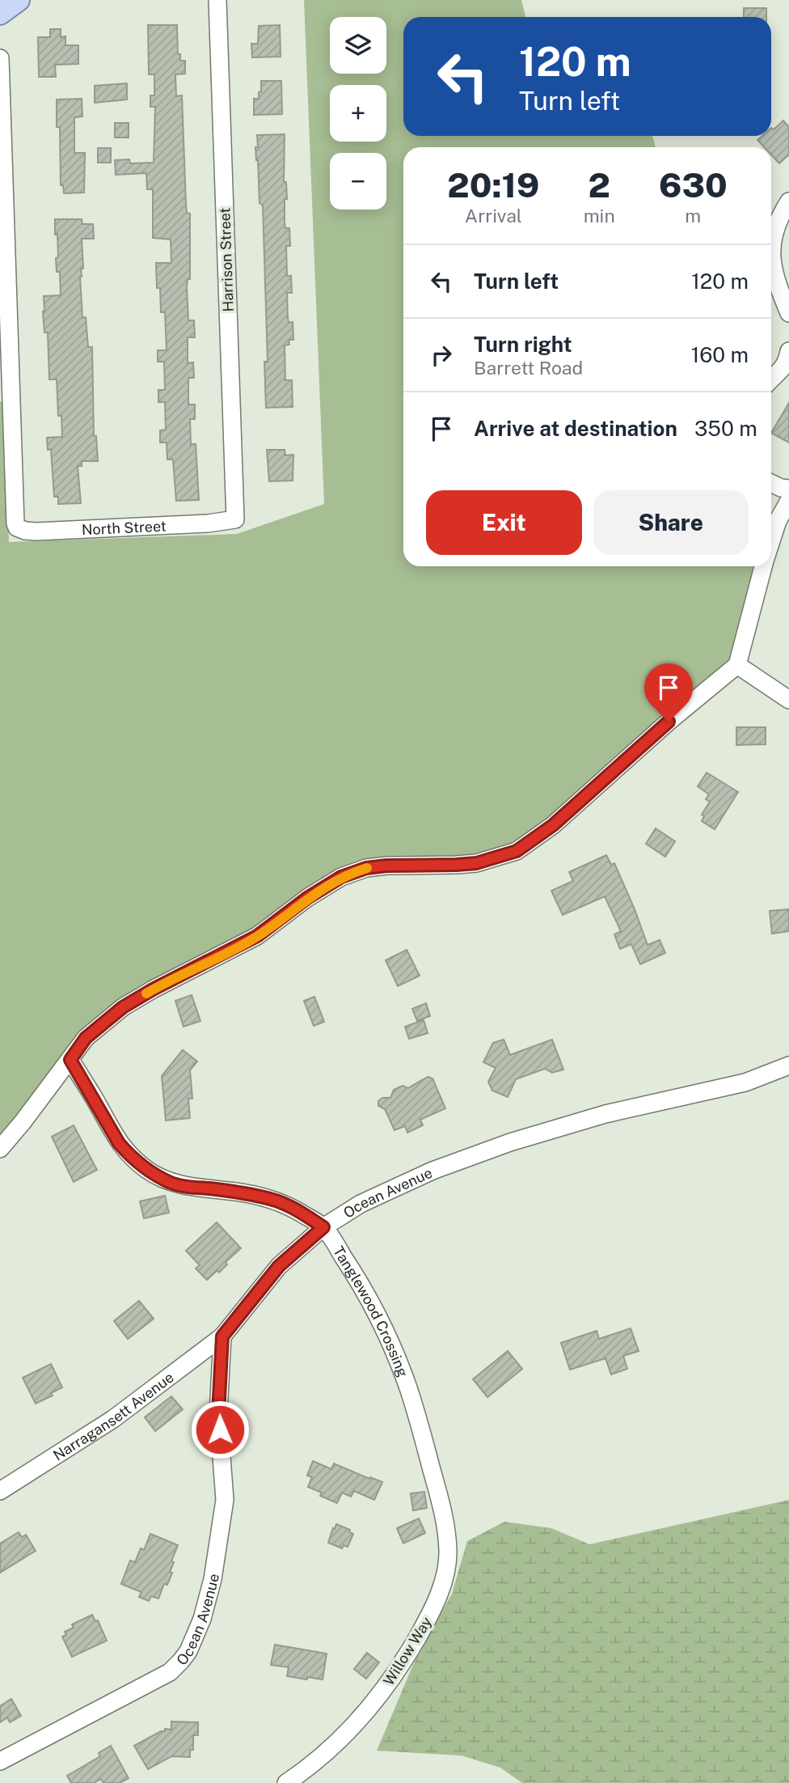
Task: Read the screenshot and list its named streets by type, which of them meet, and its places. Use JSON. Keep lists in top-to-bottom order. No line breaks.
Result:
{"streets":{"street":["Harrison Street","North Street","Ocean Avenue","Tanglewood Crossing","Narragansett Avenue","Willow Way"]},"crossings":[["Harrison Street","North Street"],["Ocean Avenue","Tanglewood Crossing"],["Ocean Avenue","Narragansett Avenue"],["Tanglewood Crossing","Willow Way"]],"page":{"map_buttons":["+","−"],"turn":["120 m","Turn left"],"eta":["20:19","Arrival","2","min","630","m"],"list":[{"name":"Turn left","value":"120 m"},{"name":"Turn right","note":"Barrett Road","value":"160 m"},{"name":"Arrive at destination","value":"350 m"}],"buttons":["Exit","Share"]}}
